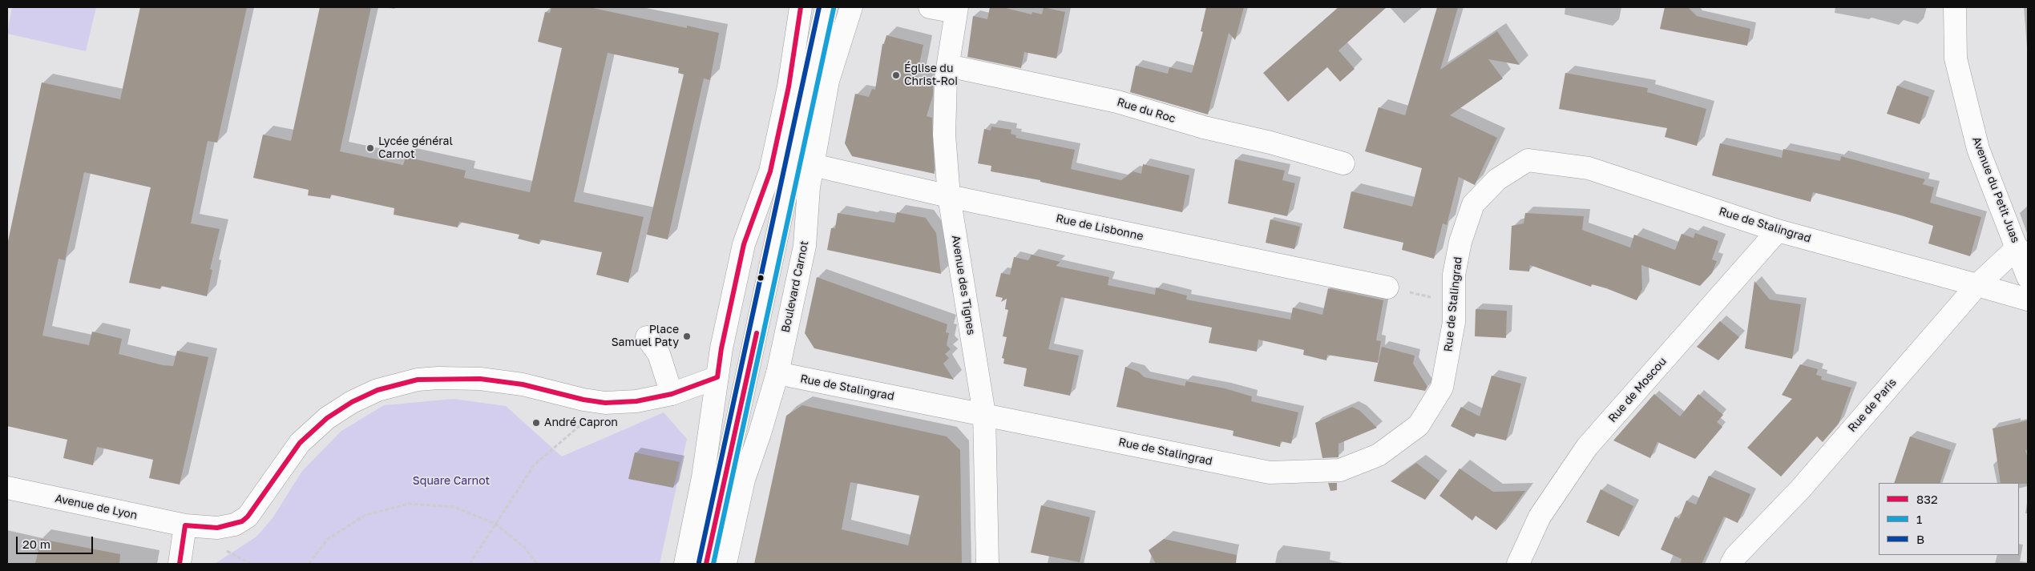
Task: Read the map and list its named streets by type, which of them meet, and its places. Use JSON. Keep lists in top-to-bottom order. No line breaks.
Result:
{"streets":{"street":["Rue du Roc","Avenue du Petit Juas","Rue de Stalingrad","Rue de Lisbonne","Avenue des Tignes","Boulevard Carnot","Rue de Moscou","Rue de Paris","Avenue de Lyon"]},"crossings":[["Rue du Roc","Avenue des Tignes"],["Rue de Stalingrad","Avenue des Tignes"],["Rue de Stalingrad","Boulevard Carnot"],["Rue de Stalingrad","Rue de Moscou"],["Rue de Stalingrad","Rue de Paris"],["Rue de Lisbonne","Avenue des Tignes"],["Rue de Lisbonne","Boulevard Carnot"]],"parks":["Square Carnot"],"places":["Église du Christ-Roi","Lycée général Carnot","Place Samuel Paty","André Capron"],"lines":["transit line 832","transit line B","transit line 1"],"legend":["832","1","B"],"scale_bar":"20 m"}
